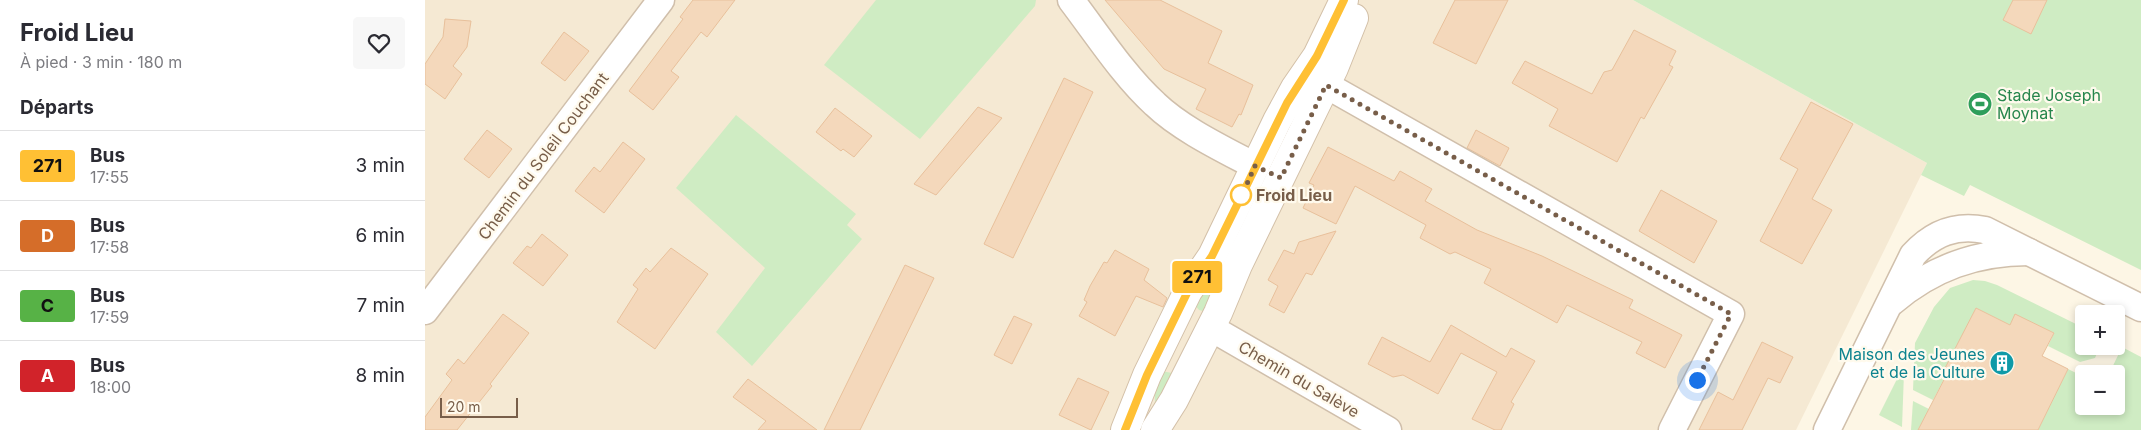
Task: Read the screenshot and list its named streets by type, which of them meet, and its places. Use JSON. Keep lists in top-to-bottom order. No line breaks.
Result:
{"streets":{"street":["Chemin du Soleil Couchant","Chemin du Salève"]},"places":{"sports":["Stade Joseph Moynat"],"other":["Froid Lieu"],"building":["Maison des Jeunes et de la Culture"]},"lines":["bus line 271"],"scale_bar":"20 m","page":{"heading":[["Froid Lieu","À pied · 3 min · 180 m"],"Départs"],"on_map":"271","list":[{"mark":"271","name":"Bus","note":"17:55","value":"3 min"},{"mark":"D","name":"Bus","note":"17:58","value":"6 min"},{"mark":"C","name":"Bus","note":"17:59","value":"7 min"},{"mark":"A","name":"Bus","note":"18:00","value":"8 min"}],"map_buttons":["+","−"],"scale":"20 m"}}
